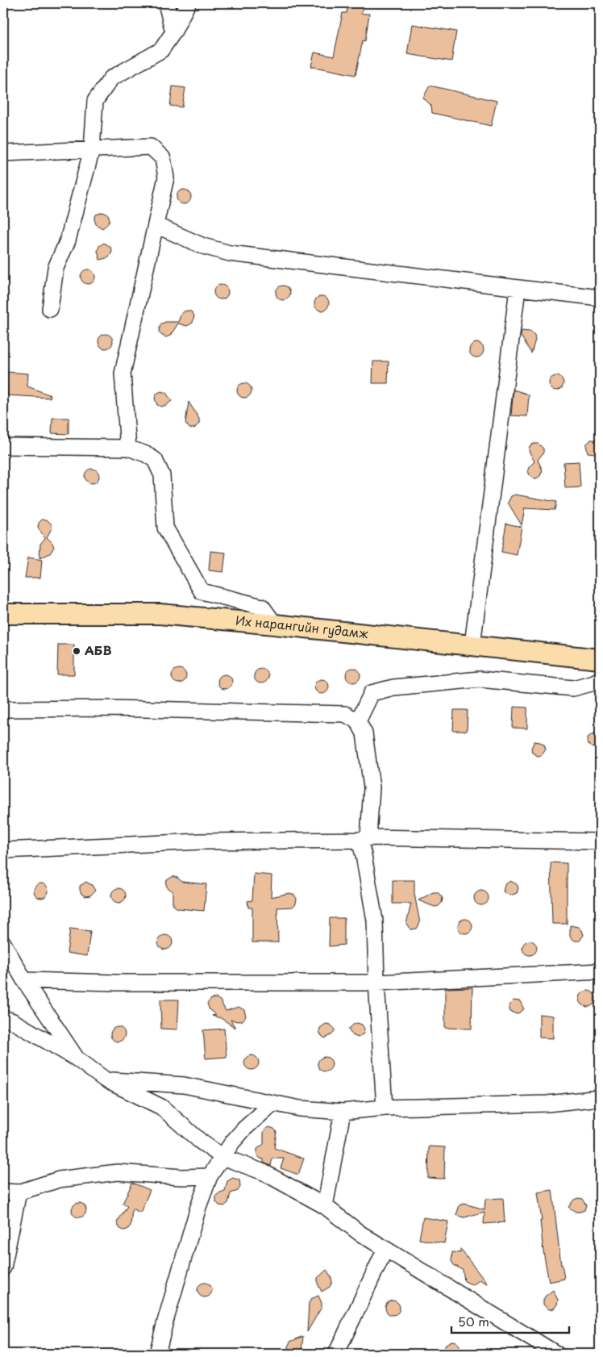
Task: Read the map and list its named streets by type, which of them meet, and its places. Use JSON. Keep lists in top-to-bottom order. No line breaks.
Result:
{"streets":{"main road":["Их нарангийн гудамж"]},"places":["АБВ"],"scale_bar":"50 m"}
